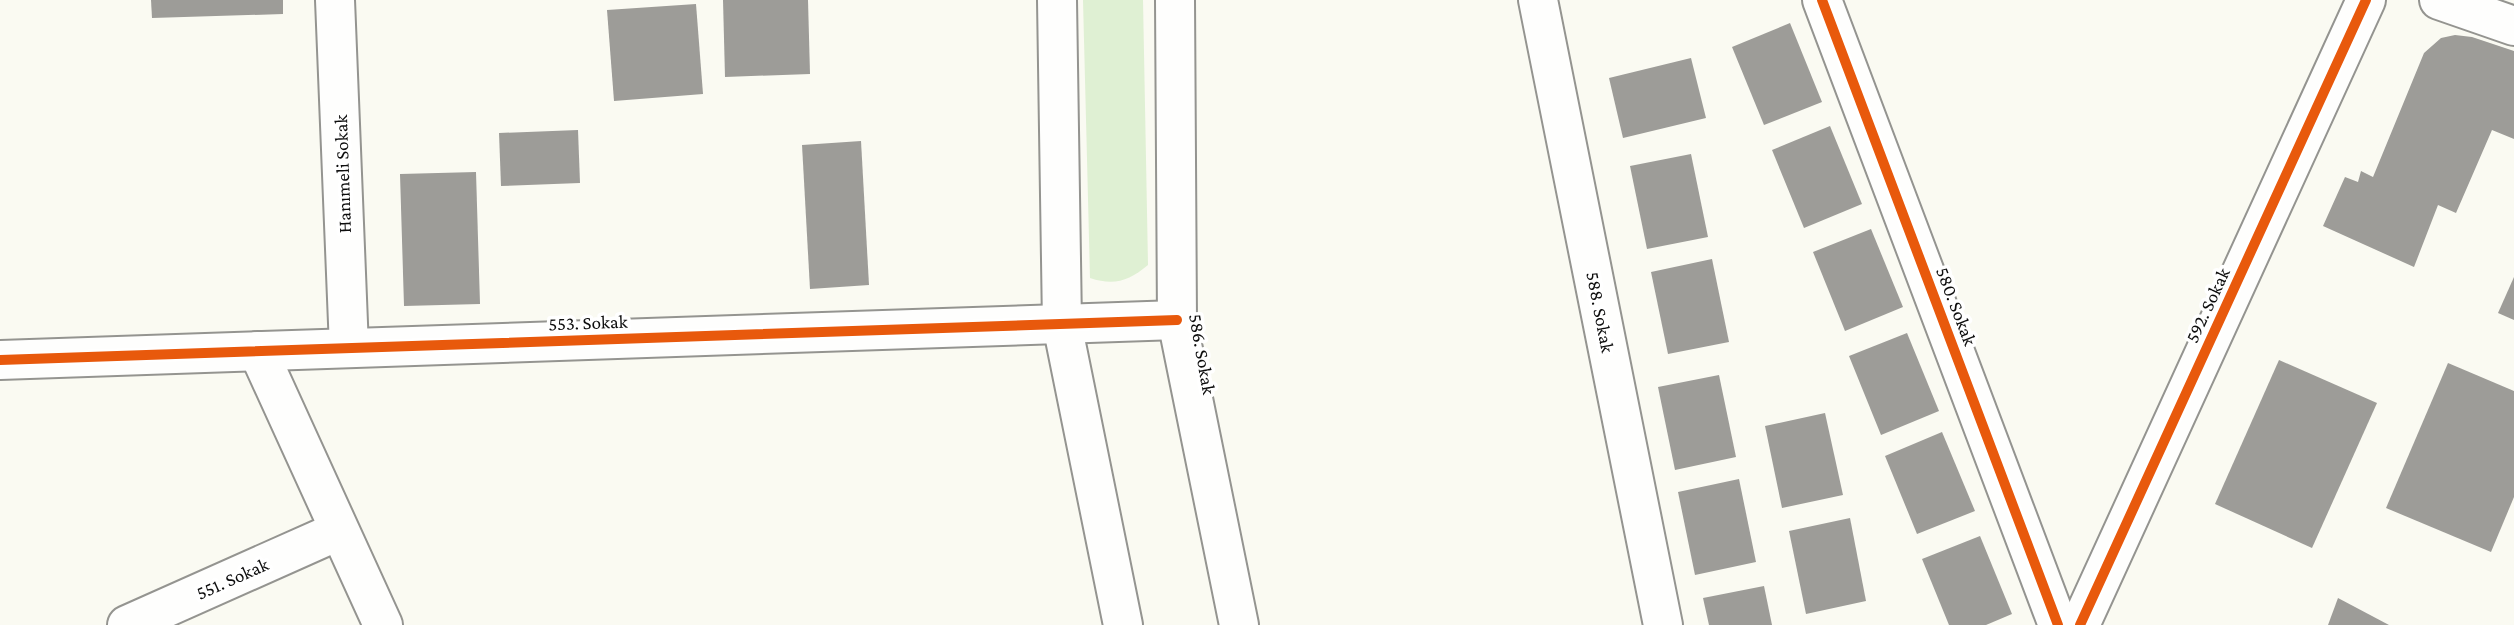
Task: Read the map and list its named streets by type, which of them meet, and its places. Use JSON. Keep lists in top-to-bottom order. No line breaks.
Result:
{"streets":{"street":["Hanımeli Sokak","592. Sokak","580. Sokak","588. Sokak","553. Sokak","586. Sokak","551. Sokak"]},"crossings":[["Hanımeli Sokak","553. Sokak"],["553. Sokak","586. Sokak"]]}
